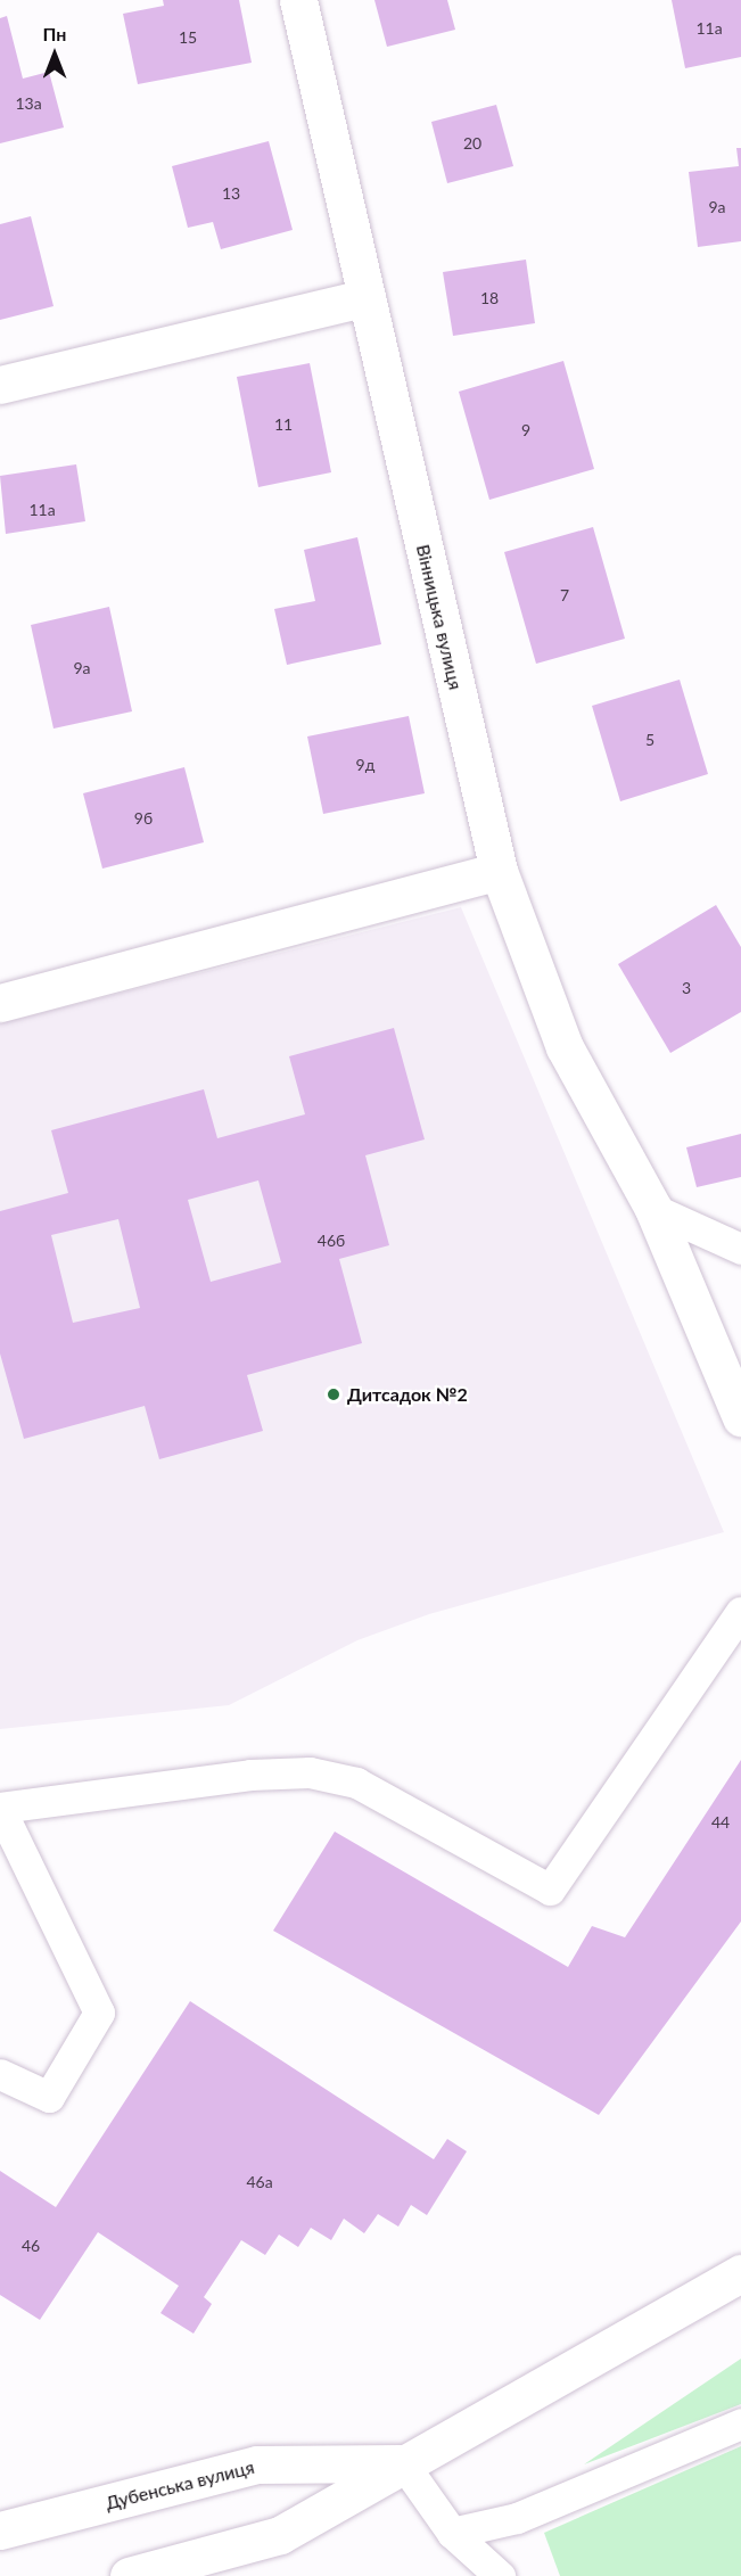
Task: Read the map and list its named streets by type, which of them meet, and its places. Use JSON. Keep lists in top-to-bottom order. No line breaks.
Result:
{"streets":{"street":["Вінницька вулиця","Дубенська вулиця"]},"places":["Дитсадок №2"],"house_numbers":["11а","15","13а","20","13","9а","18","11","9","11а","7","9а","5","9д","9б","3","46б","44","46а","46"],"north":"top"}
